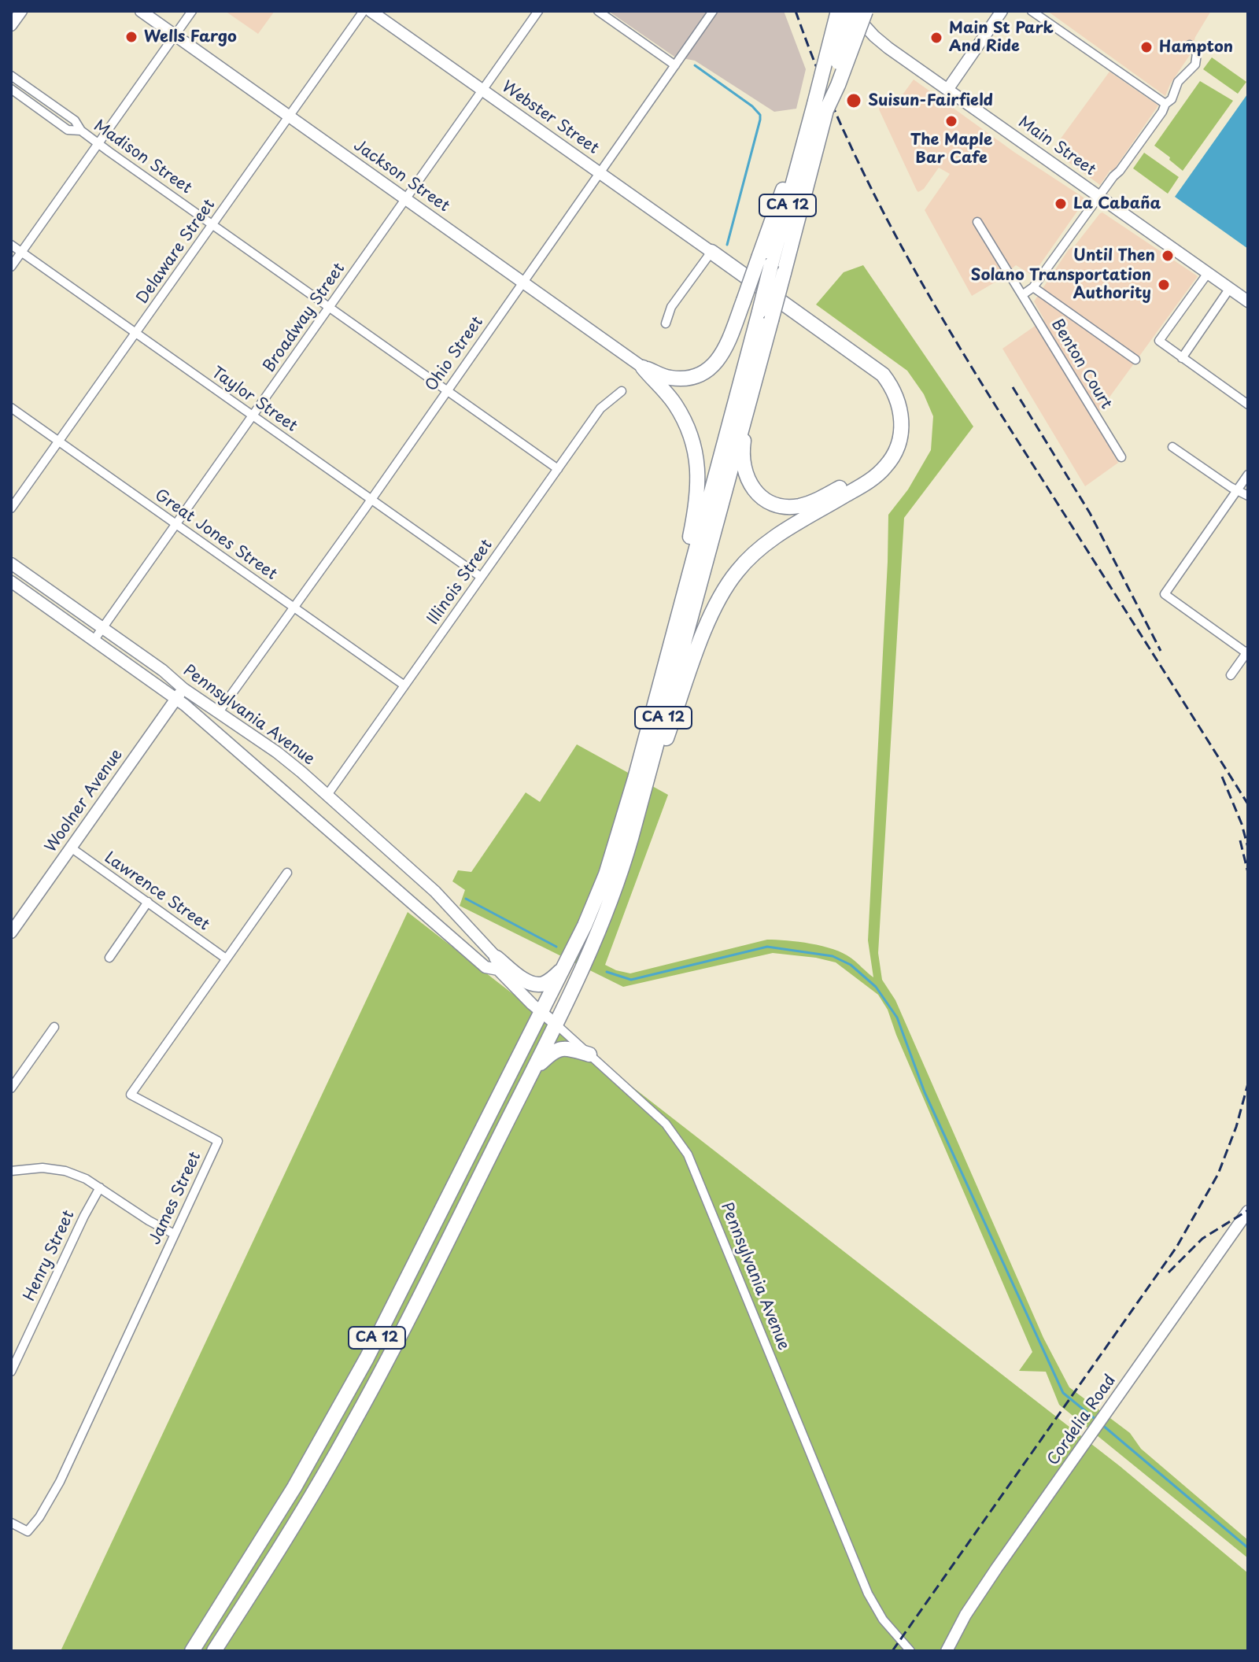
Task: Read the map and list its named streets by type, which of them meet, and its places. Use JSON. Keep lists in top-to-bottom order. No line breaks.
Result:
{"streets":{"highway":["CA 12"],"main road":["Webster Street","Main Street","Jackson Street","Pennsylvania Avenue","Woolner Avenue","Cordelia Road"],"street":["Madison Street","Delaware Street","Broadway Street","Ohio Street","Benton Court","Taylor Street","Great Jones Street","Illinois Street","Lawrence Street","James Street","Henry Street"]},"crossings":[["Webster Street","Broadway Street"],["Webster Street","Ohio Street"],["Main Street","CA 12"],["Madison Street","Delaware Street"],["Madison Street","Broadway Street"],["Madison Street","Ohio Street"],["Madison Street","Illinois Street"],["Jackson Street","Delaware Street"],["Jackson Street","Broadway Street"],["Jackson Street","Ohio Street"],["CA 12","Pennsylvania Avenue"],["Delaware Street","Taylor Street"],["Delaware Street","Great Jones Street"],["Broadway Street","Taylor Street"],["Broadway Street","Great Jones Street"],["Broadway Street","Pennsylvania Avenue"],["Ohio Street","Taylor Street"],["Ohio Street","Great Jones Street"],["Ohio Street","Pennsylvania Avenue"],["Taylor Street","Illinois Street"],["Great Jones Street","Illinois Street"],["Illinois Street","Pennsylvania Avenue"],["Pennsylvania Avenue","Woolner Avenue"],["Woolner Avenue","Lawrence Street"],["Lawrence Street","James Street"]],"places":["Wells Fargo","Main St Park And Ride","Hampton","Suisun-Fairfield","The Maple Bar Cafe","La Cabaña","Until Then","Solano Transportation Authority"]}
